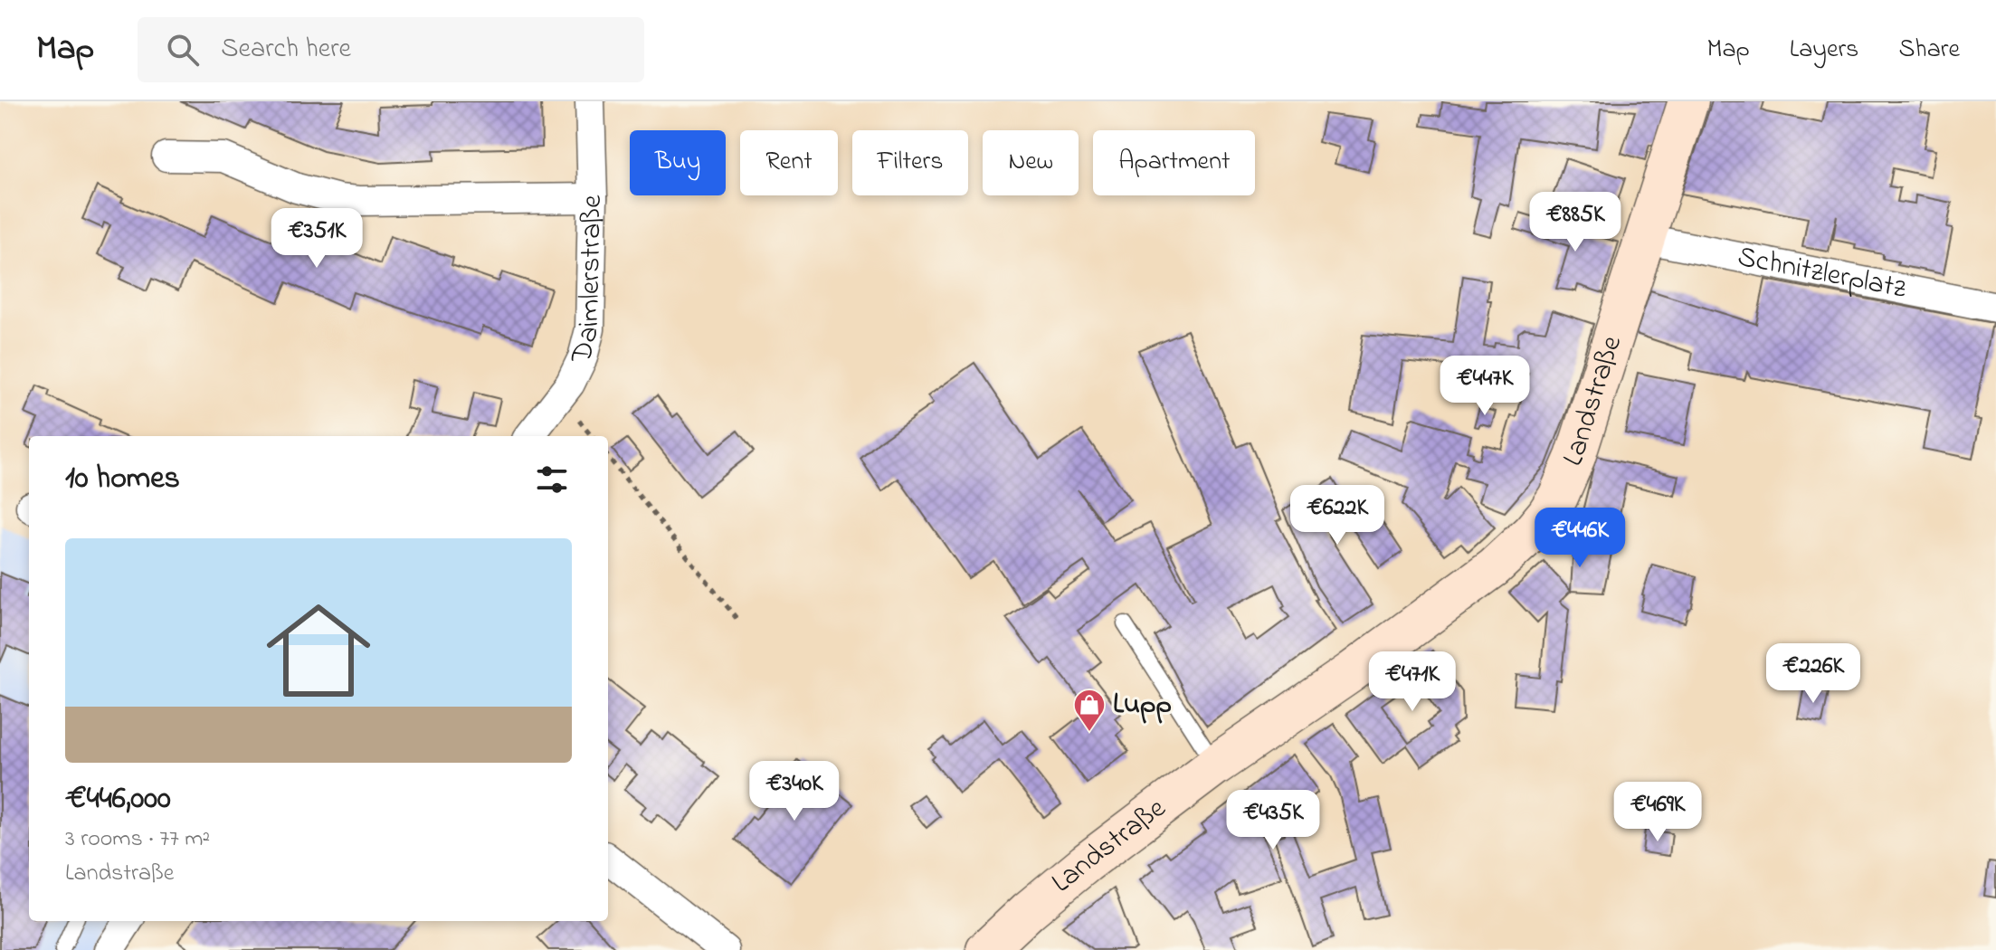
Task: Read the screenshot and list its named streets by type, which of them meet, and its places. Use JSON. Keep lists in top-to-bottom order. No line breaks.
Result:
{"streets":{"street":["Schnitzlerplatz","Daimlerstraße","Landstraße"]},"crossings":[["Schnitzlerplatz","Landstraße"]],"places":{"shop":["Lupp"]},"page":{"header":"Map","search":"Search here","nav":["Map","Layers","Share"],"chip":["Buy","Rent","Filters","New","Apartment"],"price":["€885K","€351K","€447K","€622K","€446K","€226K","€471K","€340K","€469K","€435K"],"heading":"10 homes","list":[{"name":"€446,000","note":"3 rooms · 77 m² · Landstraße"}]}}
